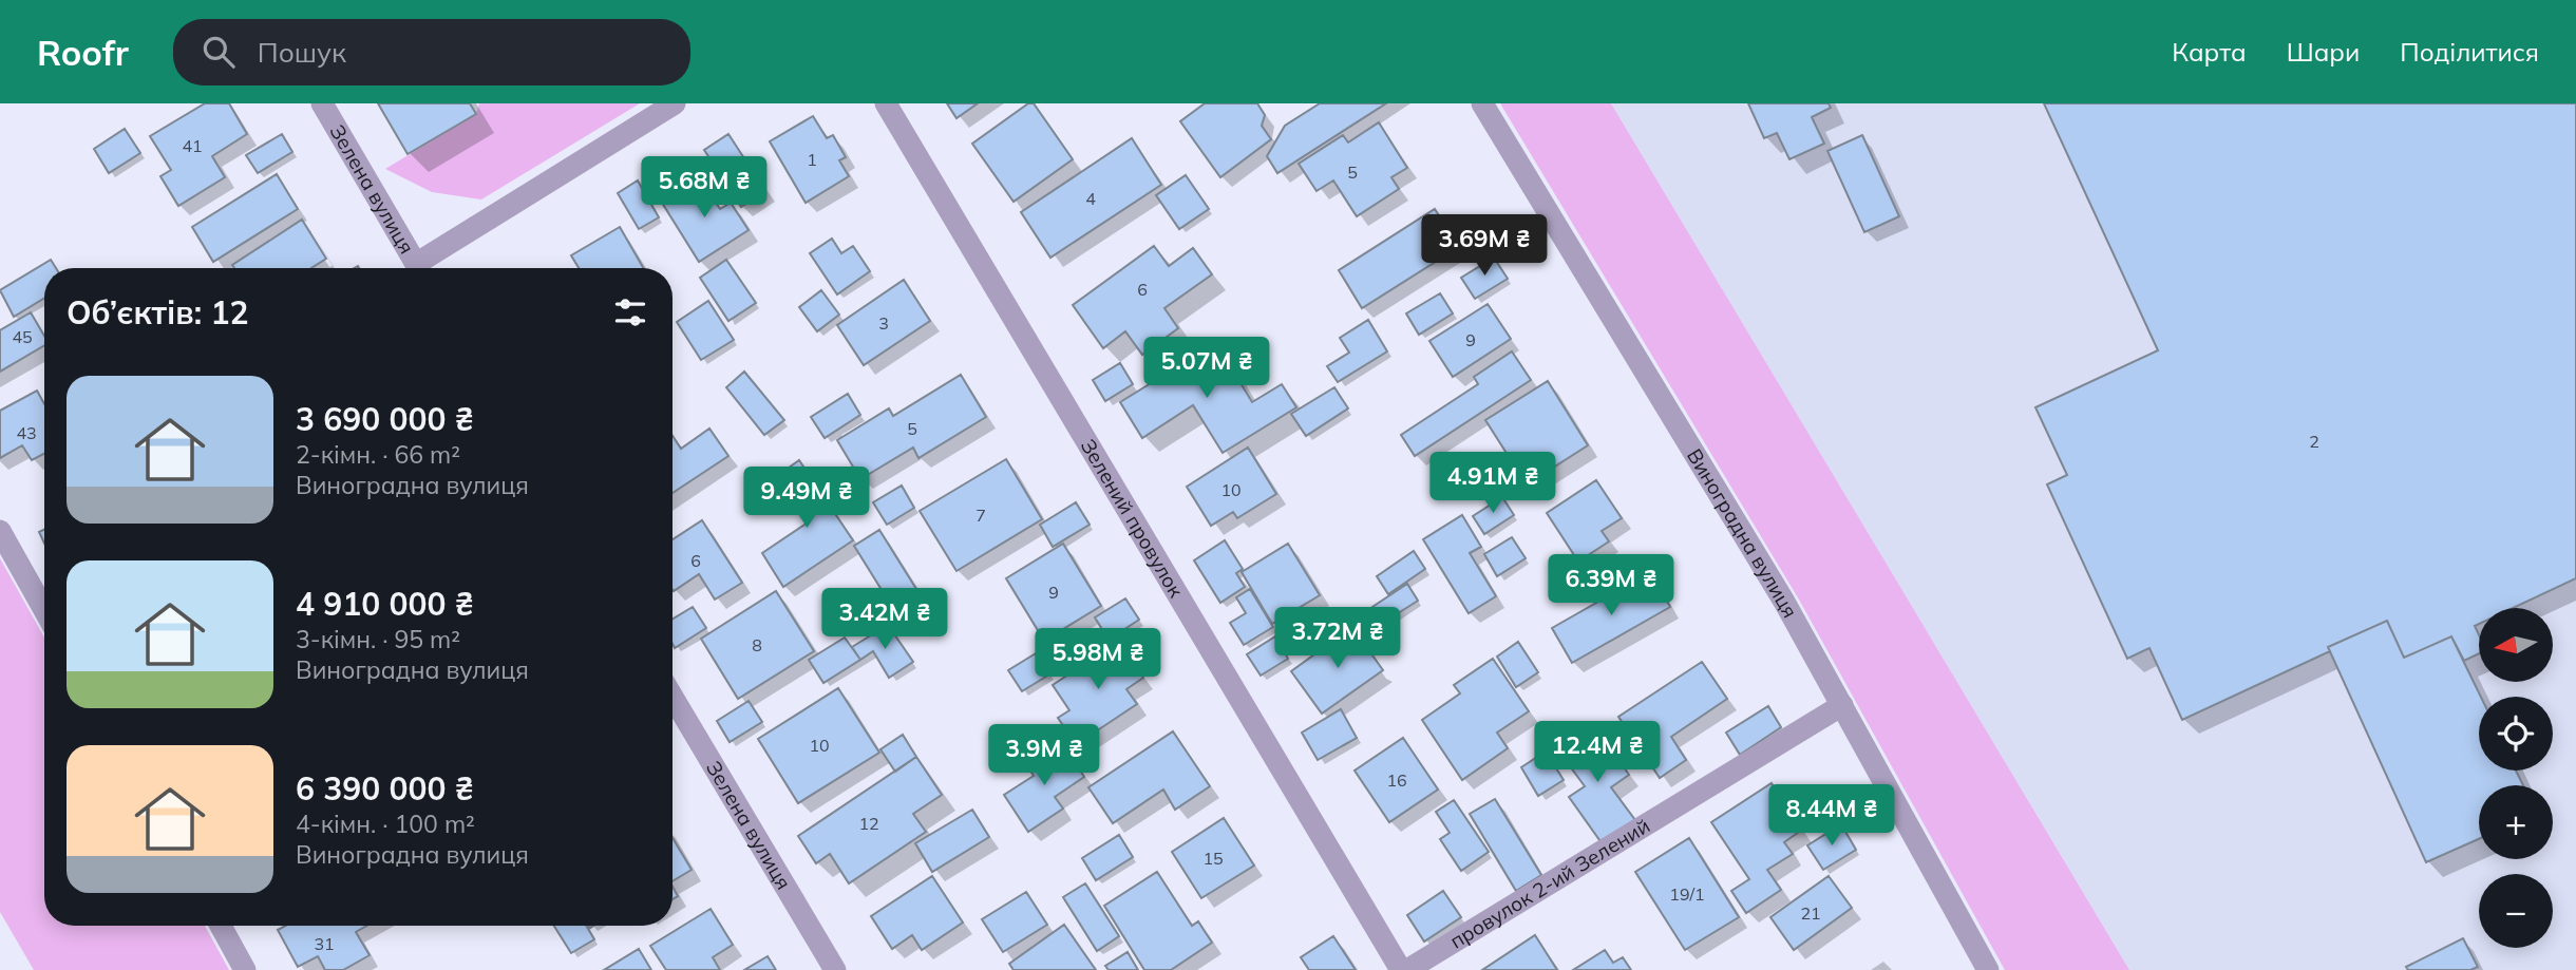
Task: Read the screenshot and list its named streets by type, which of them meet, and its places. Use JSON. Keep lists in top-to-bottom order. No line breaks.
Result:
{"streets":{"street":["Зелена вулиця","Зелений провулок","Виноградна вулиця","провулок 2-ий Зелений"]},"crossings":[["Виноградна вулиця","провулок 2-ий Зелений"]],"house_numbers":["41","1","5","4","6","3","45","9","5","43","2","10","7","6","9","8","10","16","12","15","19/1","21","31"],"north":"left","page":{"header":"Roofr","search":"Пошук","nav":["Карта","Шари","Поділитися"],"price":["5.68M ₴","3.69M ₴","5.07M ₴","4.91M ₴","9.49M ₴","6.39M ₴","3.42M ₴","3.72M ₴","5.98M ₴","12.4M ₴","3.9M ₴","8.44M ₴"],"heading":"Об’єктів: 12","list":[{"name":"3 690 000 ₴","note":"2-кімн. · 66 m² · Виноградна вулиця"},{"name":"4 910 000 ₴","note":"3-кімн. · 95 m² · Виноградна вулиця"},{"name":"6 390 000 ₴","note":"4-кімн. · 100 m² · Виноградна вулиця"}],"map_buttons":["+","−"]}}
